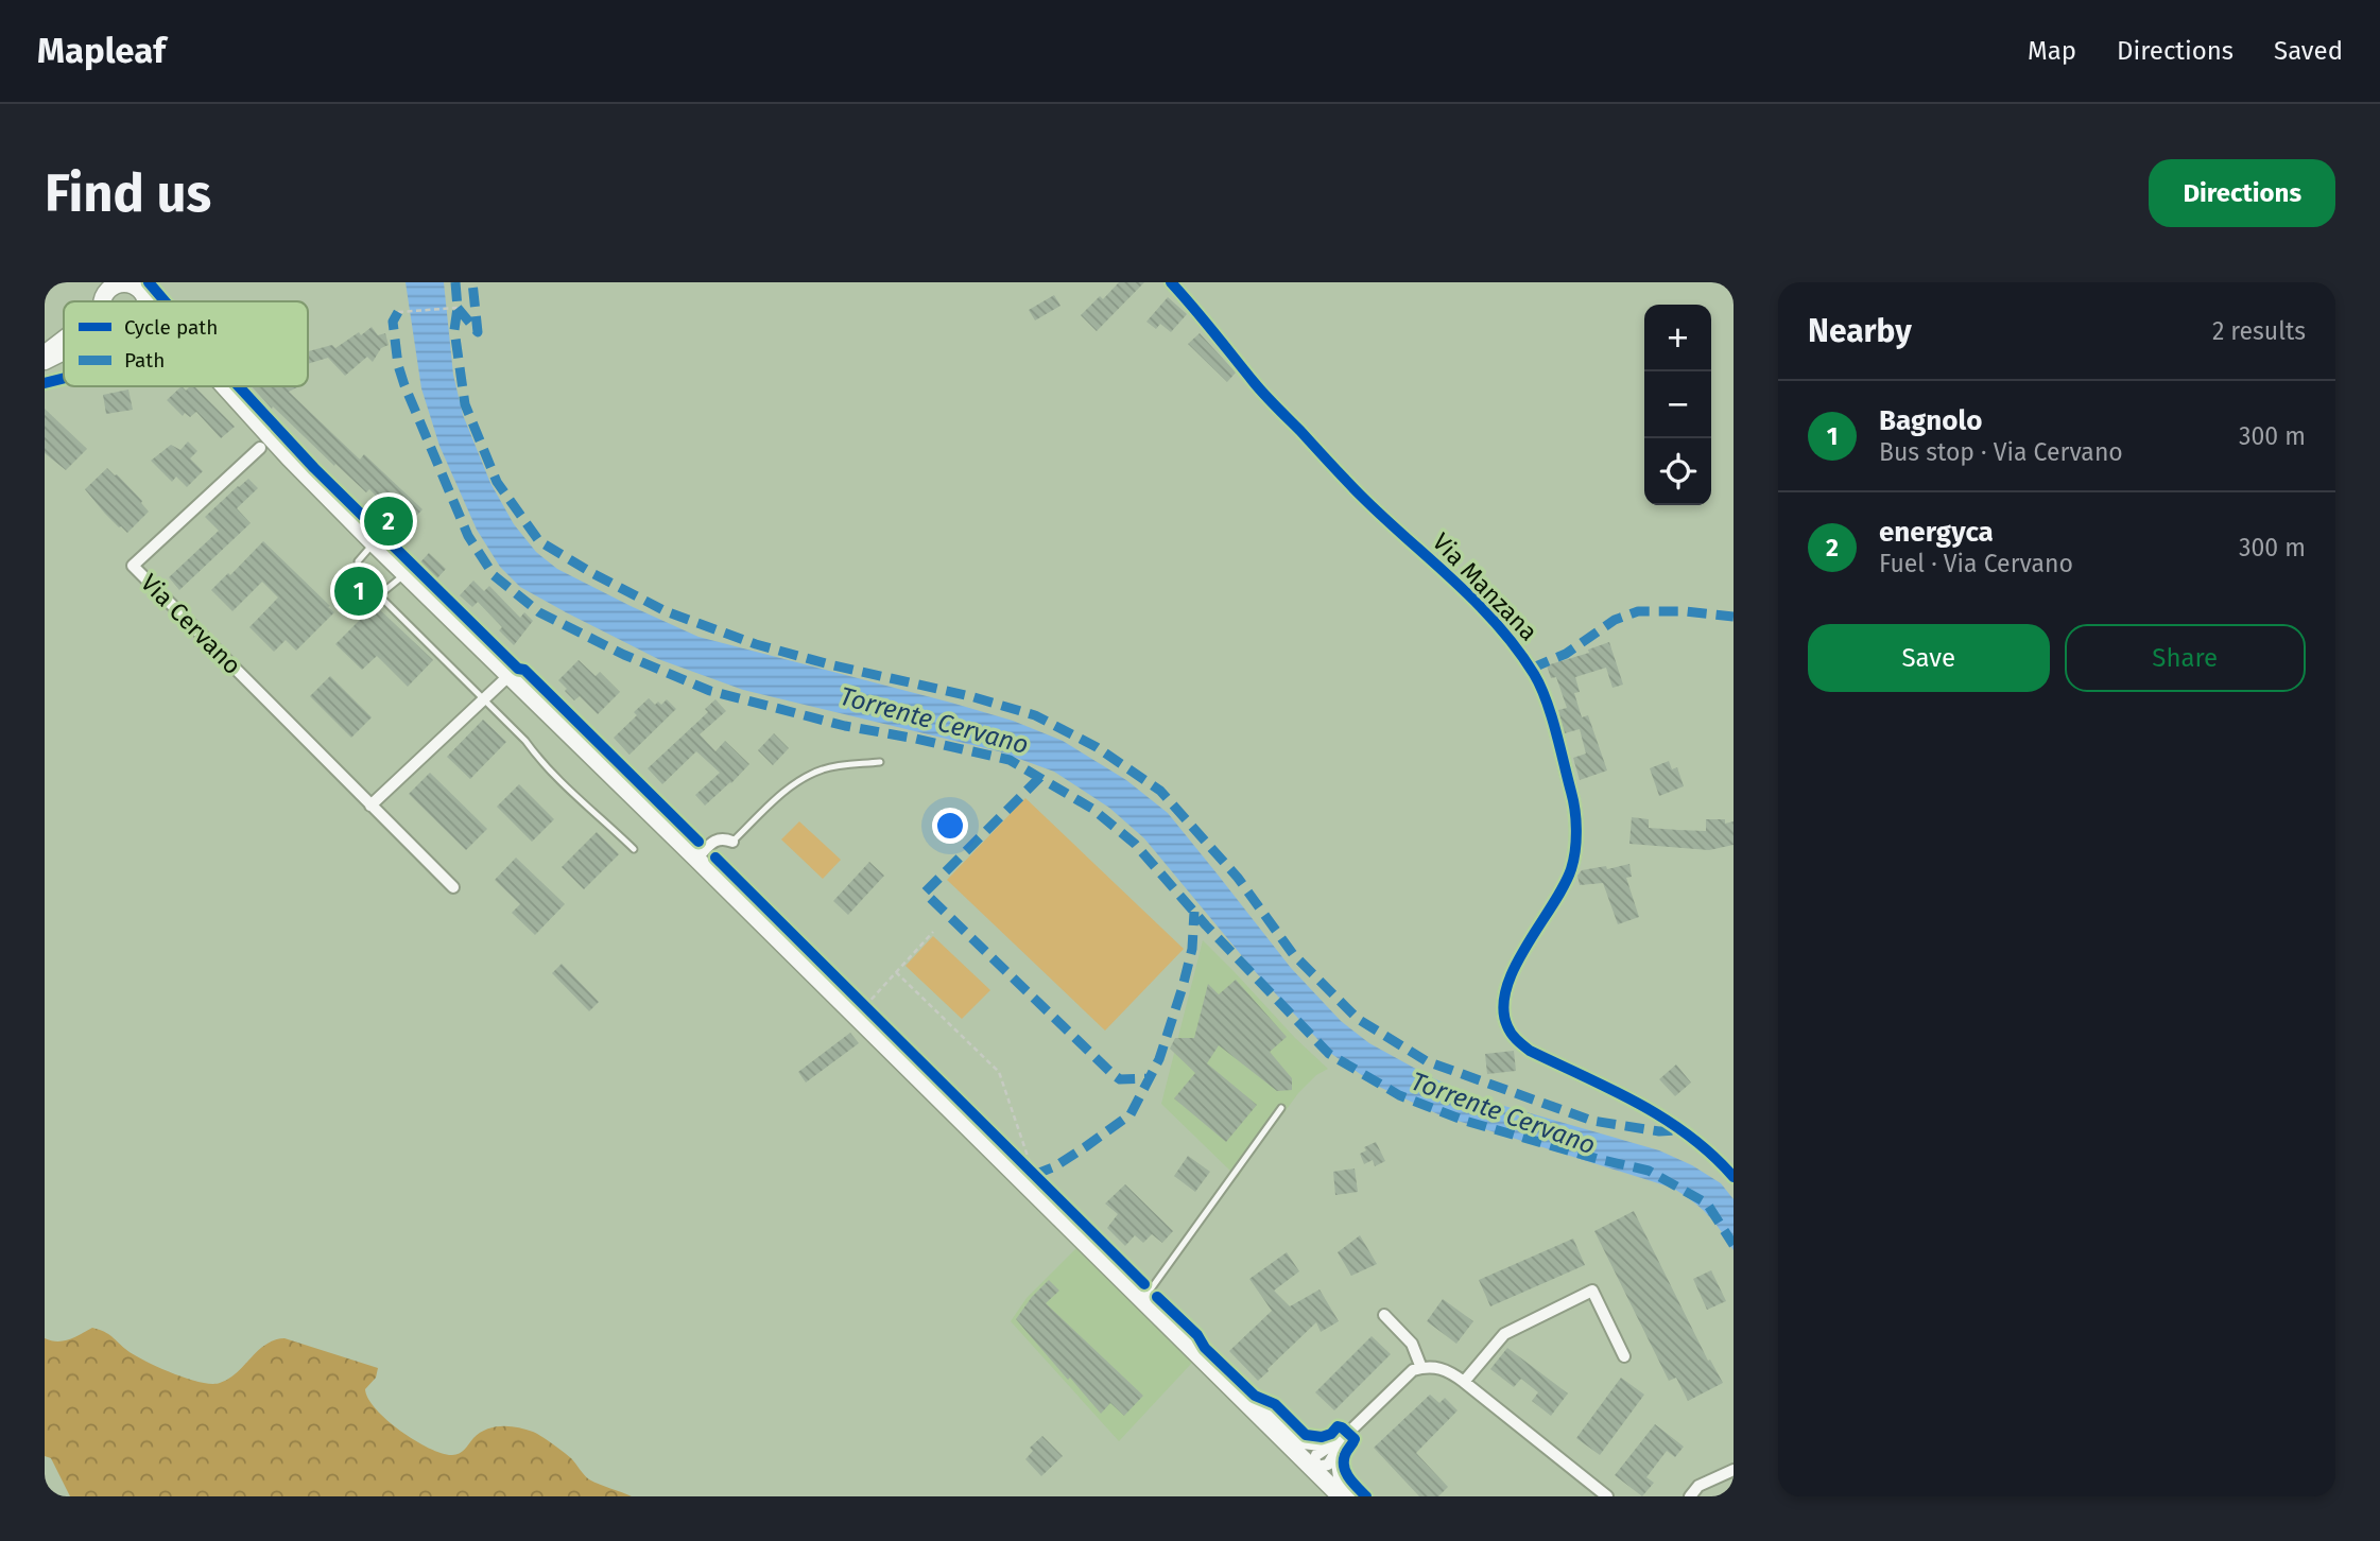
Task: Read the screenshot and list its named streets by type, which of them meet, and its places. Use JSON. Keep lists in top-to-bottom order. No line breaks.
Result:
{"streets":{"street":["Via Manzana","Via Cervano"]},"water":["Torrente Cervano"],"legend":["Cycle path","Path"],"page":{"header":"Mapleaf","nav":["Map","Directions","Saved"],"buttons":["Directions",["Save","Share"]],"title":"Find us","heading":["Nearby","2 results"],"map_buttons":["+","−"],"list":[{"mark":"1","name":"Bagnolo","note":"Bus stop · Via Cervano","value":"300 m"},{"mark":"2","name":"energyca","note":"Fuel · Via Cervano","value":"300 m"}],"pins":["2","1"]}}
